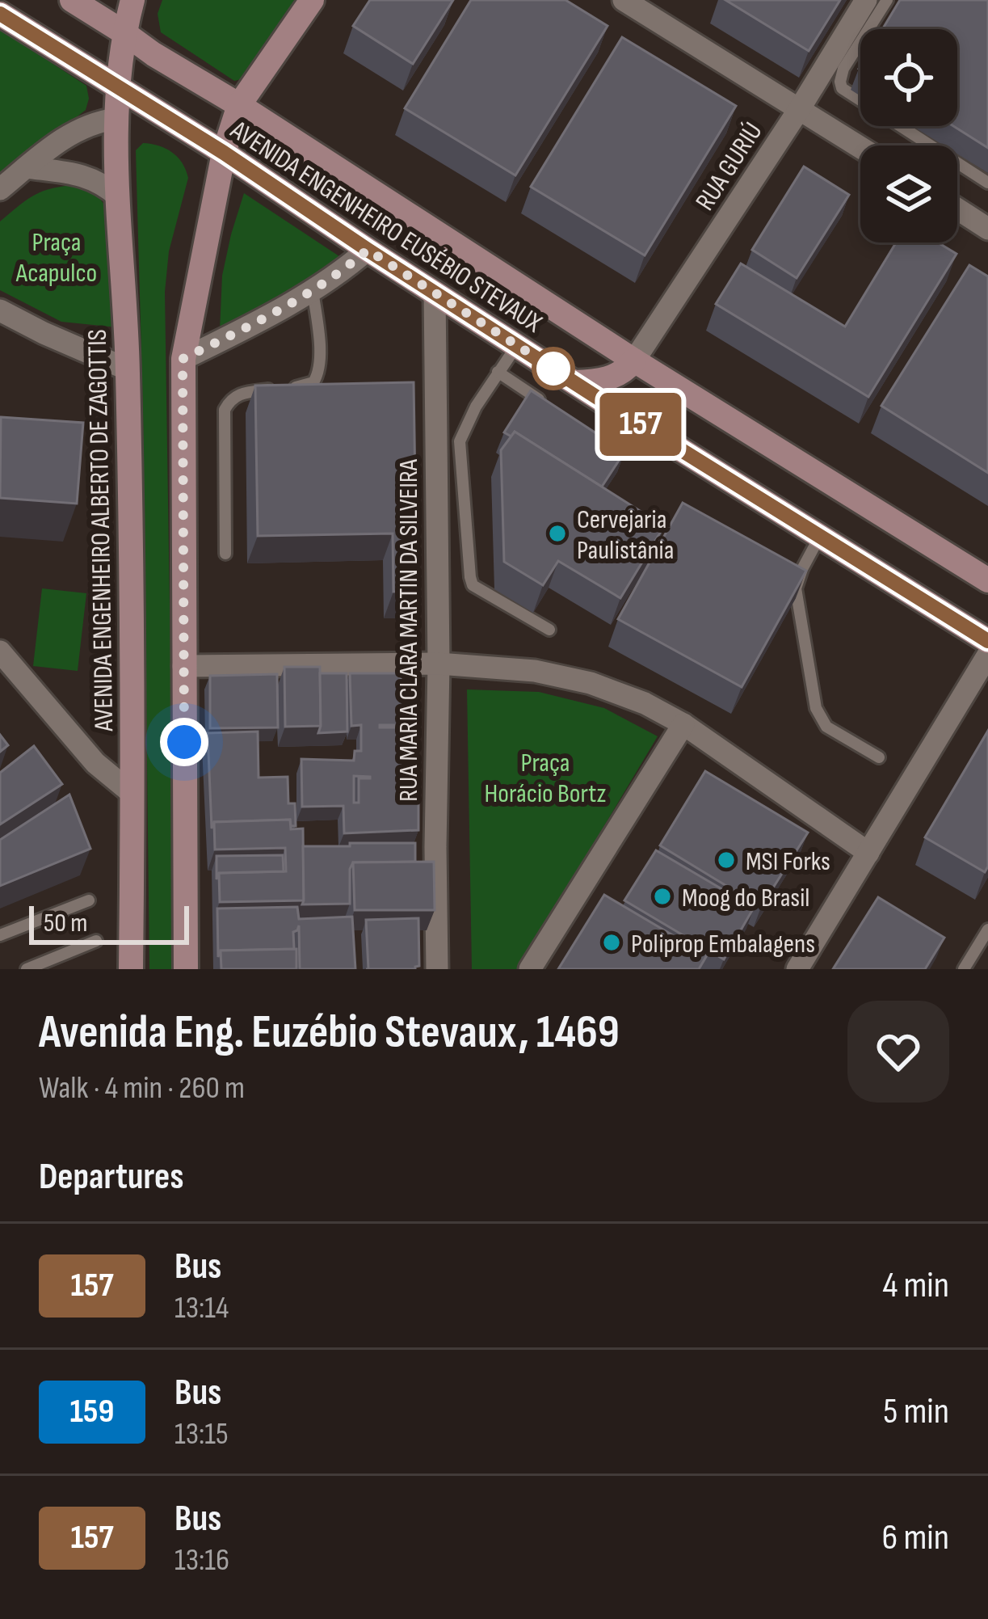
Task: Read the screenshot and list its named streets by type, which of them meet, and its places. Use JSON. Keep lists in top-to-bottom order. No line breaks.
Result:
{"streets":{"main road":["AVENIDA ENGENHEIRO EUSÉBIO STEVAUX","AVENIDA ENGENHEIRO ALBERTO DE ZAGOTTIS"],"street":["RUA GURIÚ","RUA MARIA CLARA MARTIN DA SILVEIRA"]},"crossings":[["RUA GURIÚ","AVENIDA ENGENHEIRO EUSÉBIO STEVAUX"],["AVENIDA ENGENHEIRO EUSÉBIO STEVAUX","AVENIDA ENGENHEIRO ALBERTO DE ZAGOTTIS"],["AVENIDA ENGENHEIRO EUSÉBIO STEVAUX","RUA MARIA CLARA MARTIN DA SILVEIRA"]],"parks":["Praça Acapulco","Praça Horácio Bortz"],"places":["Cervejaria Paulistânia","MSI Forks","Moog do Brasil","Poliprop Embalagens"],"lines":["bus line 157"],"scale_bar":"50 m","page":{"on_map":"157","scale":"50 m","heading":[["Avenida Eng. Euzébio Stevaux, 1469","Walk · 4 min · 260 m"],"Departures"],"list":[{"mark":"157","name":"Bus","note":"13:14","value":"4 min"},{"mark":"159","name":"Bus","note":"13:15","value":"5 min"},{"mark":"157","name":"Bus","note":"13:16","value":"6 min"}]}}
